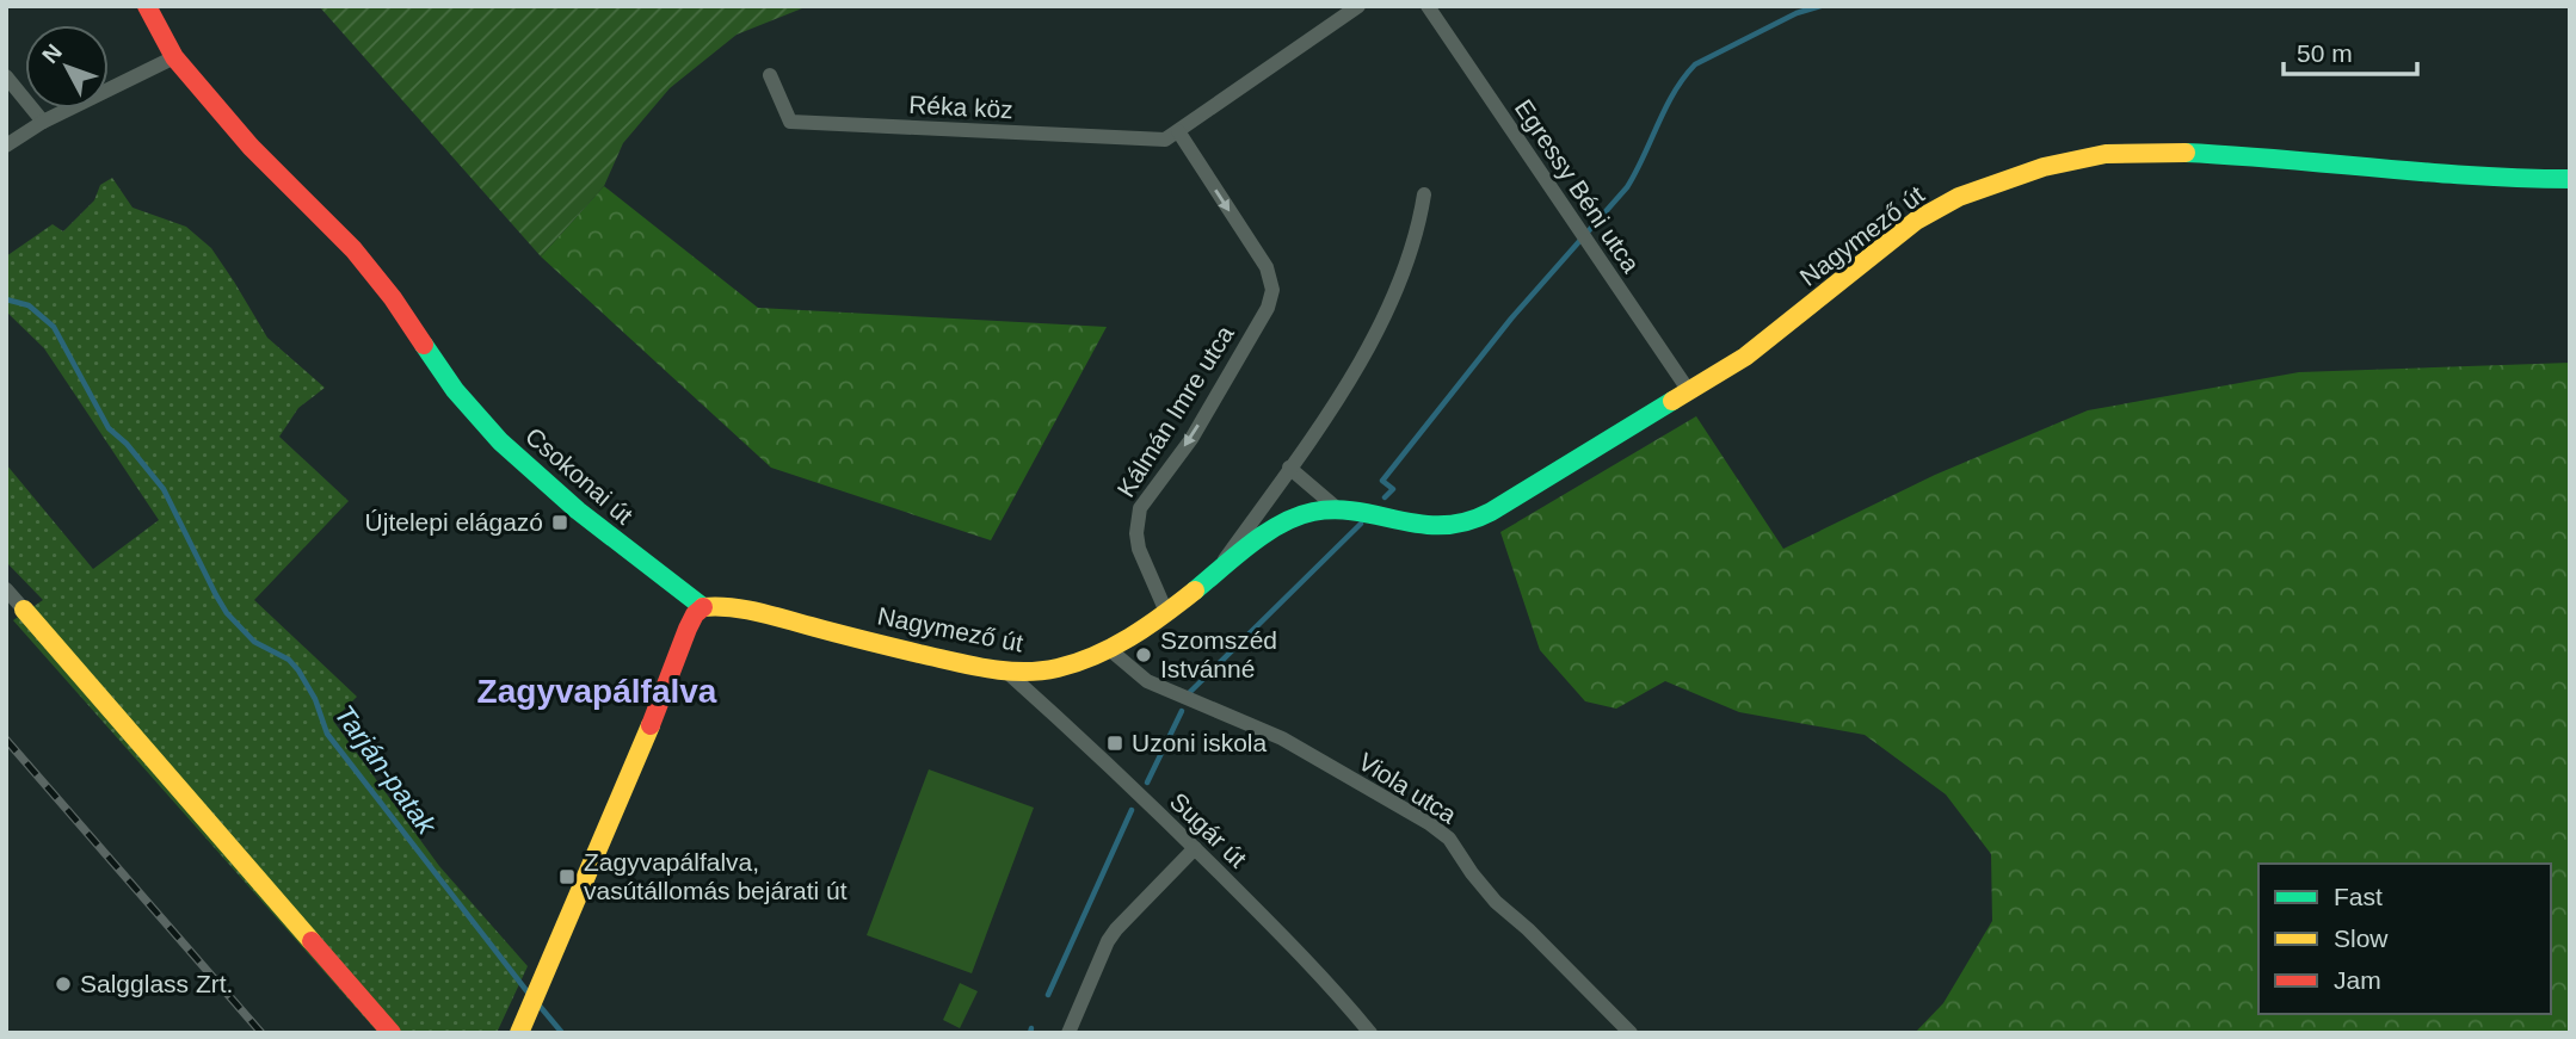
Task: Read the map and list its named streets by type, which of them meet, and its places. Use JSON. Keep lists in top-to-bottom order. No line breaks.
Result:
{"streets":{"main road":["Nagymező út","Csokonai út"],"street":["Réka köz","Egressy Béni utca","Kálmán Imre utca","Viola utca","Sugár út"]},"crossings":[["Réka köz","Kálmán Imre utca"],["Egressy Béni utca","Nagymező út"],["Nagymező út","Kálmán Imre utca"],["Nagymező út","Csokonai út"],["Nagymező út","Viola utca"],["Nagymező út","Sugár út"]],"one_way":["Kálmán Imre utca"],"districts":["Zagyvapálfalva"],"water":["Tarján-patak"],"places":{"transit":["Újtelepi elágazó","Uzoni iskola","Zagyvapálfalva, vasútállomás bejárati út"],"other":["Szomszéd Istvánné","Salgglass Zrt."]},"legend":["Fast","Slow","Jam"],"scale_bar":"50 m","north":"top left"}
